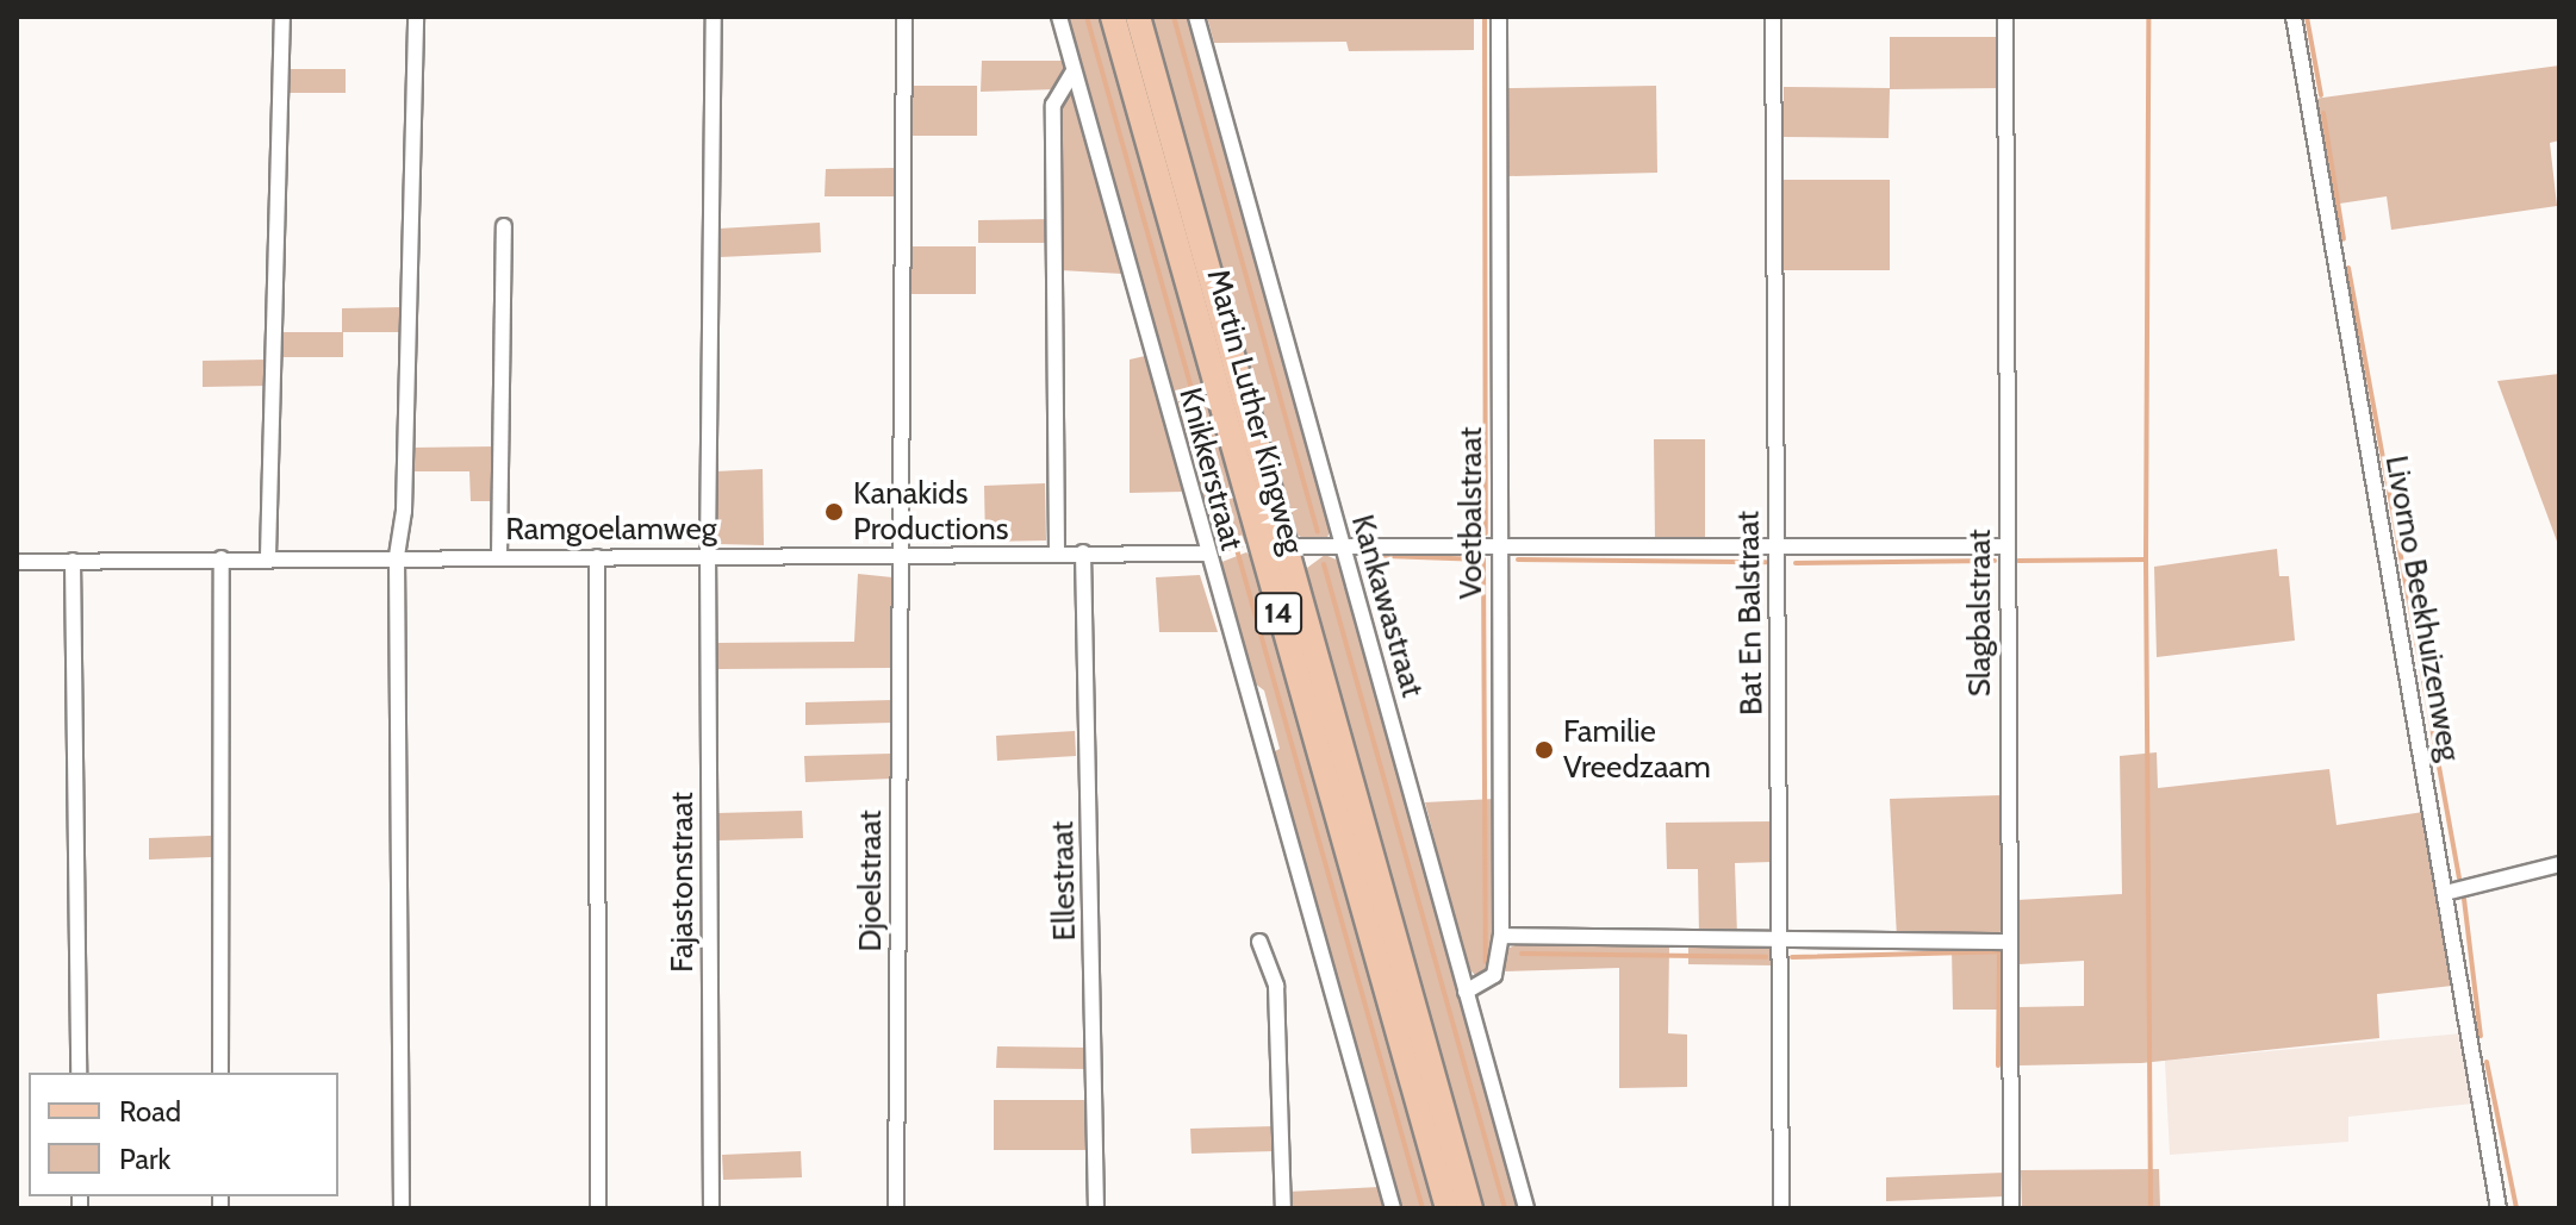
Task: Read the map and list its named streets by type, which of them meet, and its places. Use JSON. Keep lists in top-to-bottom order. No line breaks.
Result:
{"streets":{"main road":["Martin Luther Kingweg","14"],"street":["Knikkerstraat","Voetbalstraat","Ramgoelamweg","Kankawastraat","Livorno Beekhuizenweg","Bat En Balstraat","Slagbalstraat","Djoelstraat","Ellestraat","Fajastonstraat"]},"crossings":[["Knikkerstraat","Ramgoelamweg"],["Voetbalstraat","Kankawastraat"],["Ramgoelamweg","Djoelstraat"],["Ramgoelamweg","Ellestraat"],["Ramgoelamweg","Fajastonstraat"]],"places":["Kanakids Productions","Familie Vreedzaam"],"legend":["Road","Park"]}
